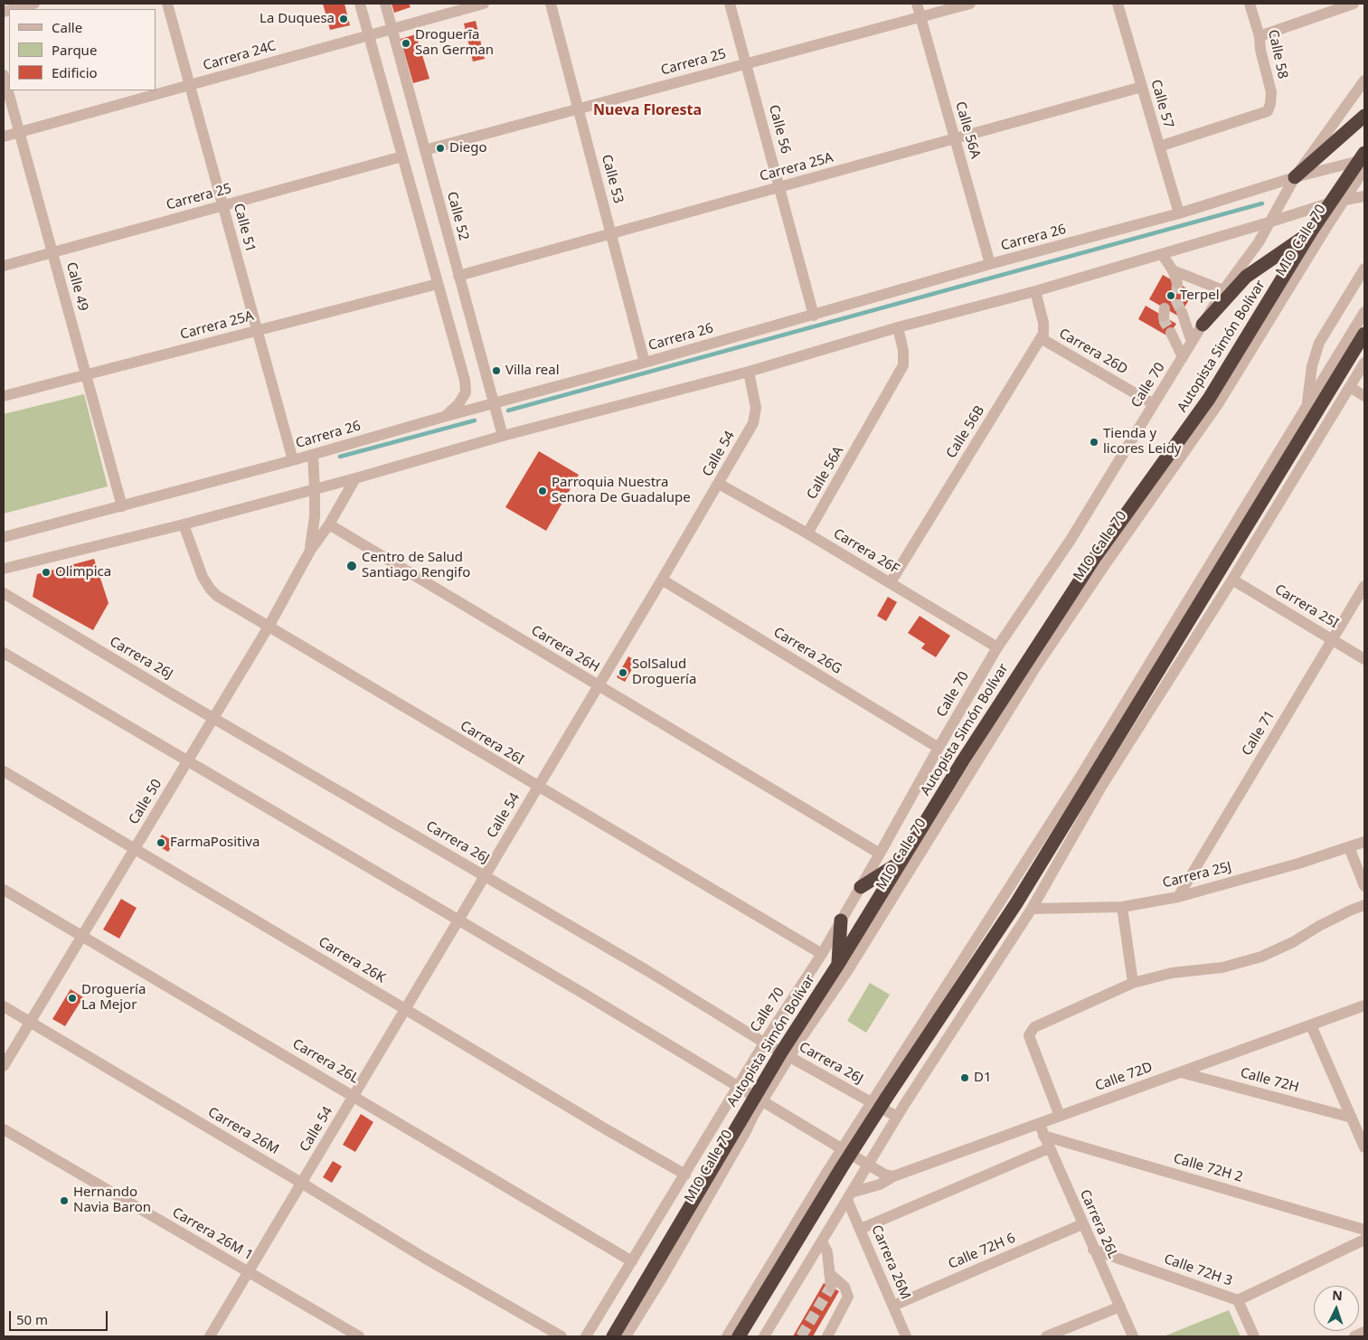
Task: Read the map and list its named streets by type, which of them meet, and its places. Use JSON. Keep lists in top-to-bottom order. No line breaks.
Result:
{"streets":{"highway":["Autopista Simón Bolívar"],"street":["Calle 58","Carrera 24C","Carrera 25","Calle 57","Calle 56","Calle 56A","Carrera 25A","Calle 53","Calle 52","Calle 51","Carrera 26","MIO Calle 70","Calle 49","Carrera 26D","Calle 70","Calle 56B","Calle 54","Carrera 26F","Carrera 25I","Carrera 26H","Carrera 26G","Carrera 26J","Calle 71","Carrera 26I","Calle 50","Carrera 25J","Carrera 26K","Carrera 26L","Calle 72D","Calle 72H","Carrera 26M","Calle 72H 2","Carrera 26M 1","Calle 72H 6","Calle 72H 3"]},"crossings":[["Calle 58","Calle 57"],["Carrera 24C","Calle 52"],["Carrera 24C","Calle 51"],["Carrera 24C","Calle 49"],["Carrera 25","Calle 56"],["Carrera 25","Calle 56A"],["Carrera 25","Calle 53"],["Carrera 25","Calle 52"],["Carrera 25","Calle 51"],["Carrera 25","Calle 49"],["Calle 57","Carrera 25A"],["Calle 57","Carrera 26"],["Calle 56","Carrera 25A"],["Calle 56","Carrera 26"],["Calle 56A","Carrera 25A"],["Calle 56A","Carrera 26"],["Calle 56A","Carrera 26F"],["Carrera 25A","Calle 53"],["Carrera 25A","Calle 52"],["Carrera 25A","Calle 51"],["Carrera 25A","Calle 49"],["Calle 53","Carrera 26"],["Calle 52","Carrera 26"],["Calle 51","Carrera 26"],["Carrera 26","Calle 49"],["Carrera 26","Autopista Simón Bolívar"],["Carrera 26","Calle 70"],["Carrera 26","Calle 50"],["MIO Calle 70","Autopista Simón Bolívar"],["MIO Calle 70","Carrera 26J"],["Autopista Simón Bolívar","Carrera 26J"],["Carrera 26D","Calle 70"],["Carrera 26D","Calle 56B"],["Calle 70","Carrera 26F"],["Calle 70","Carrera 26H"],["Calle 70","Carrera 26G"],["Calle 70","Carrera 26J"],["Calle 70","Carrera 26I"],["Calle 70","Carrera 26K"],["Calle 70","Carrera 26L"],["Calle 56B","Carrera 26F"],["Calle 54","Carrera 26F"],["Calle 54","Carrera 26H"],["Calle 54","Carrera 26G"],["Calle 54","Carrera 26J"],["Calle 54","Carrera 26I"],["Calle 54","Carrera 26K"],["Calle 54","Carrera 26L"],["Calle 54","Carrera 26M"],["Calle 54","Carrera 26M 1"],["Carrera 25I","Calle 71"],["Carrera 26H","Calle 50"],["Carrera 26J","Calle 50"],["Calle 71","Carrera 25J"],["Carrera 26I","Calle 50"],["Calle 50","Carrera 26K"],["Calle 50","Carrera 26L"],["Calle 50","Carrera 26M"],["Carrera 26L","Calle 72D"],["Carrera 26L","Calle 72H 2"],["Carrera 26L","Calle 72H 6"],["Carrera 26L","Calle 72H 3"],["Calle 72D","Calle 72H"],["Calle 72D","Carrera 26M"],["Carrera 26M","Calle 72H 6"]],"districts":["Nueva Floresta"],"places":["La Duquesa","Droguerīa San German","Diego","Terpel","Villa real","Tienda y licores Leidy","Parroquia Nuestra Senora De Guadalupe","Centro de Salud Santiago Rengifo","Olimpica","SolSalud Droguería","FarmaPositiva","Droguería La Mejor","D1","Hernando Navia Baron"],"legend":["Calle","Parque","Edificio"],"scale_bar":"50 m","north":"top"}
